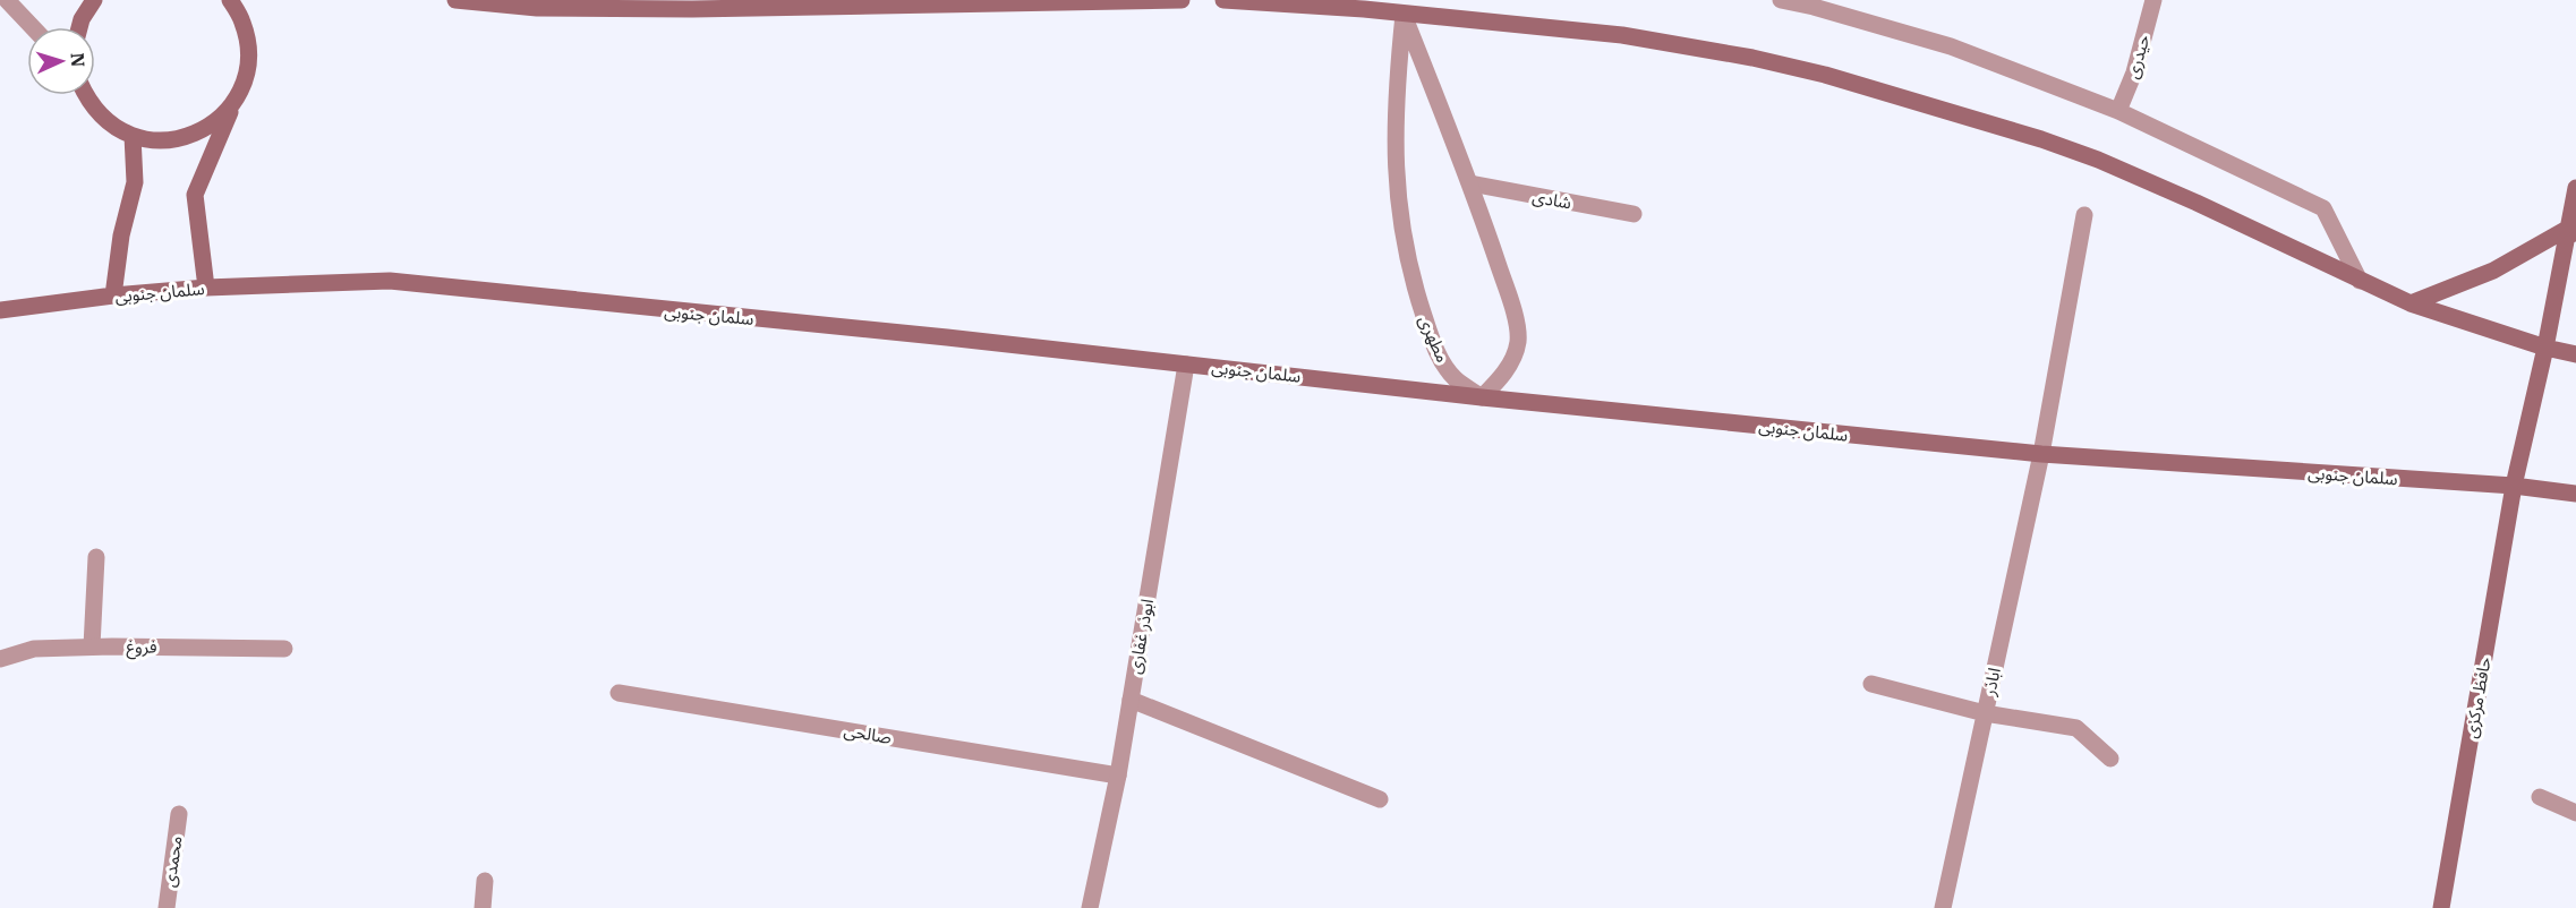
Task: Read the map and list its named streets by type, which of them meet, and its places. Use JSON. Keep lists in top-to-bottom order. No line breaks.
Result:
{"streets":{"main road":["سلمان جنوبی","حافظ مرکزی"],"street":["حیدری","شادی","مطهری","ابوذر غفاری","فروغ","اباذر","صالحی","محمدی"]},"crossings":[["سلمان جنوبی","مطهری"],["سلمان جنوبی","ابوذر غفاری"],["سلمان جنوبی","اباذر"],["سلمان جنوبی","حافظ مرکزی"],["ابوذر غفاری","صالحی"]],"north":"right"}
